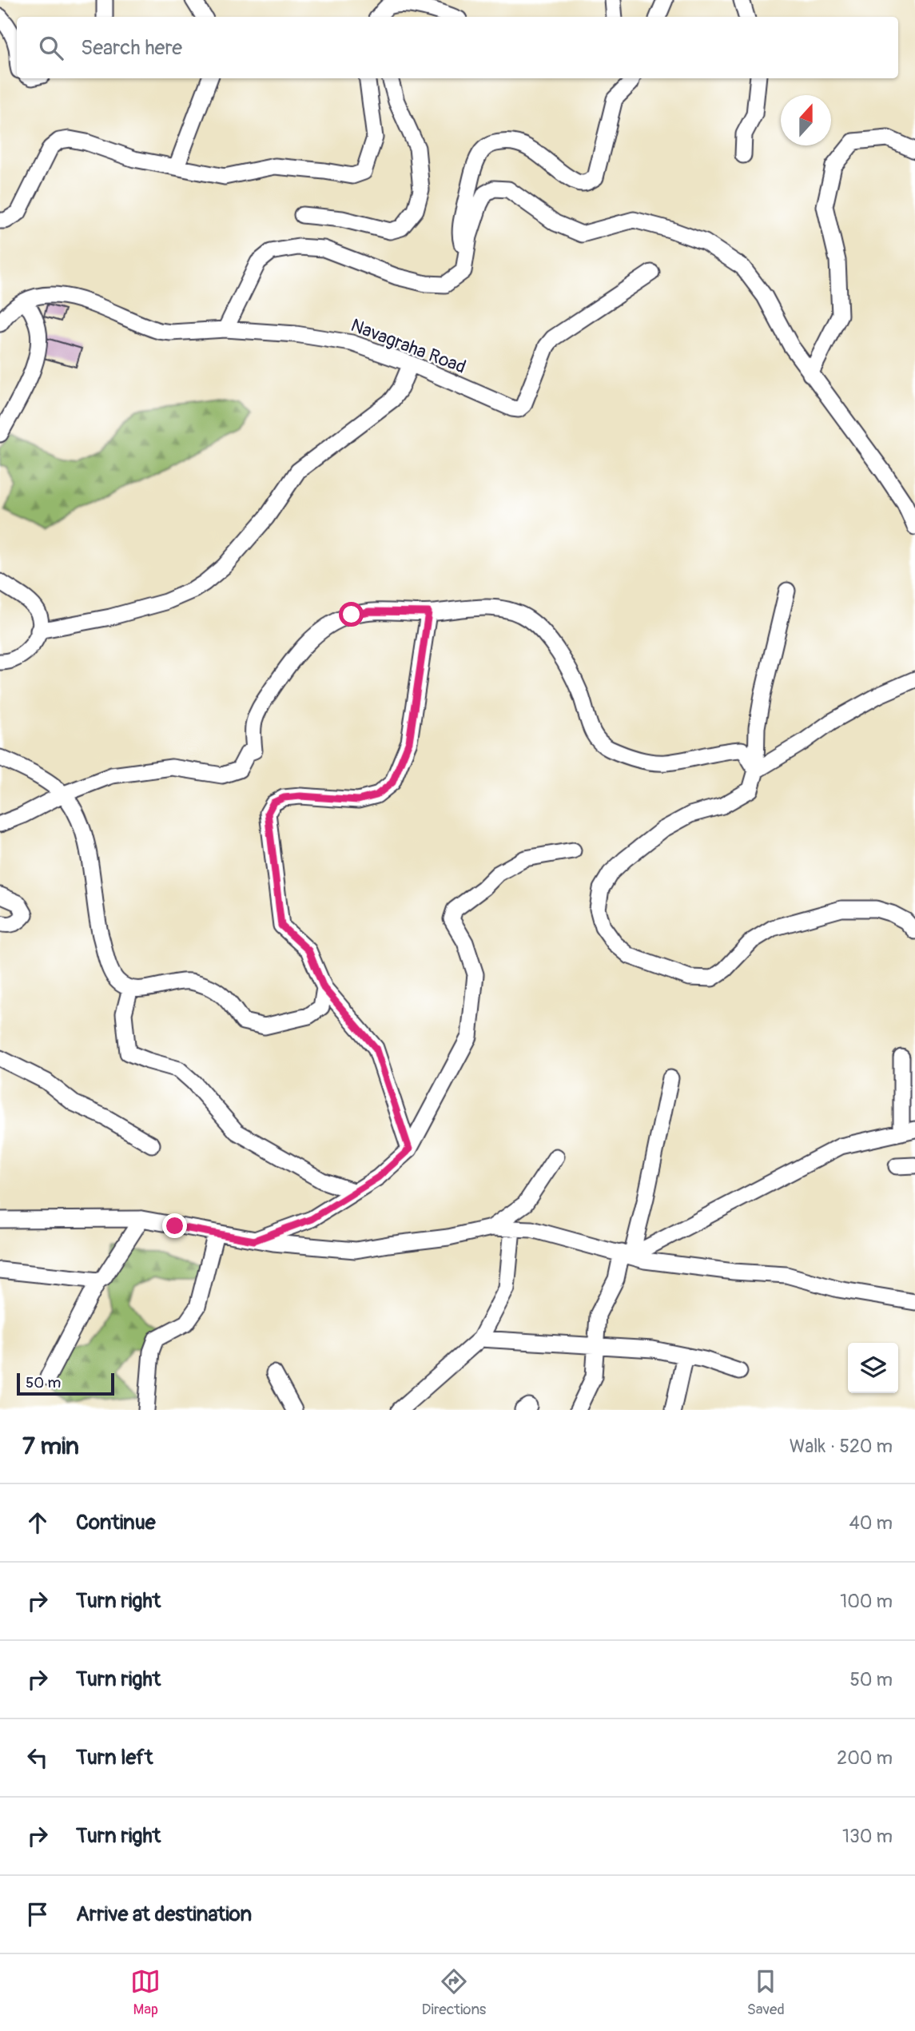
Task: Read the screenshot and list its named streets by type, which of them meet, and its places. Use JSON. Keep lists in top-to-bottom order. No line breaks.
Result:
{"streets":{"street":["Navagraha Road"]},"scale_bar":"50 m","north":"top","page":{"search":"Search here","scale":"50 m","heading":["7 min","Walk · 520 m"],"list":[["Continue","40 m"],["Turn right","100 m"],["Turn right","50 m"],["Turn left","200 m"],["Turn right","130 m"],"Arrive at destination"],"nav":["Map","Directions","Saved"]}}
